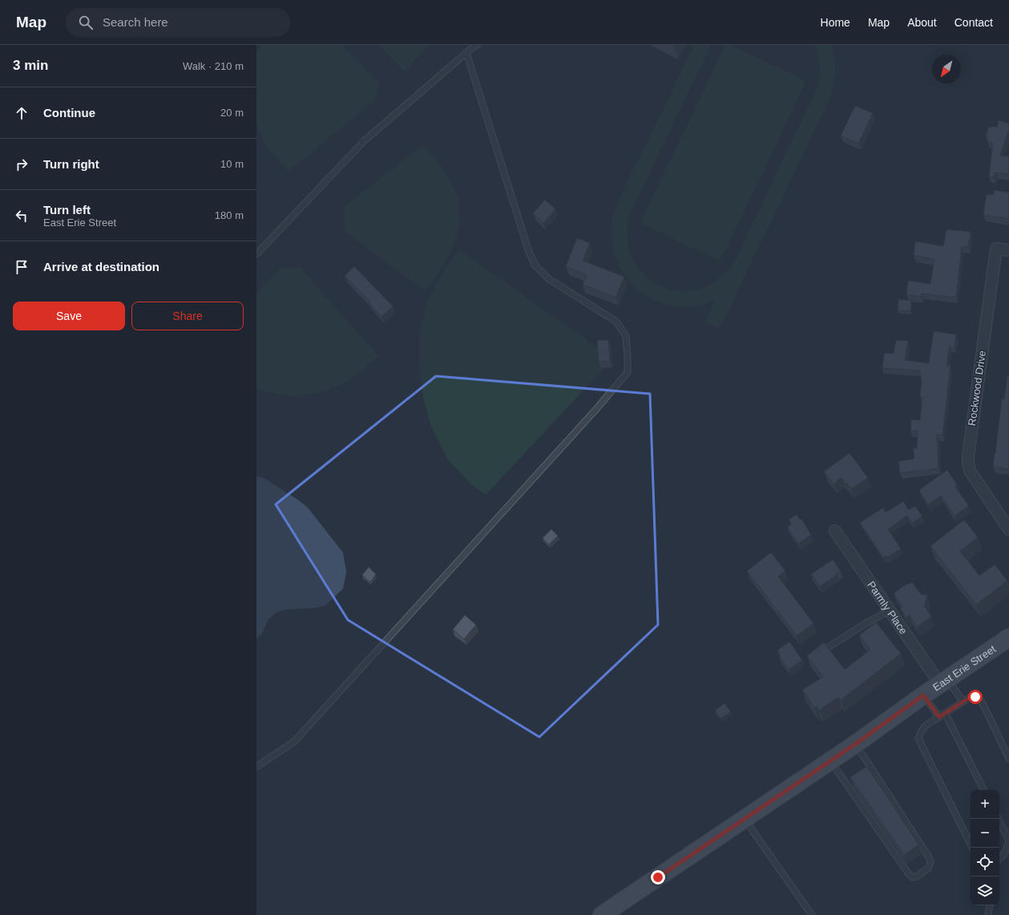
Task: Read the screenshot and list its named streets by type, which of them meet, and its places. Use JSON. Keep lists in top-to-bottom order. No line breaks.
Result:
{"streets":{"main road":["East Erie Street"],"street":["Rockwood Drive","Parmly Place"]},"crossings":[["Parmly Place","East Erie Street"]],"north":"bottom left","page":{"header":"Map","search":"Search here","nav":["Home","Map","About","Contact"],"heading":["3 min","Walk · 210 m"],"list":[["Continue","20 m"],["Turn right","10 m"],["Turn left","East Erie Street","180 m"],"Arrive at destination"],"buttons":["Save","Share"],"map_buttons":["+","−"]}}
